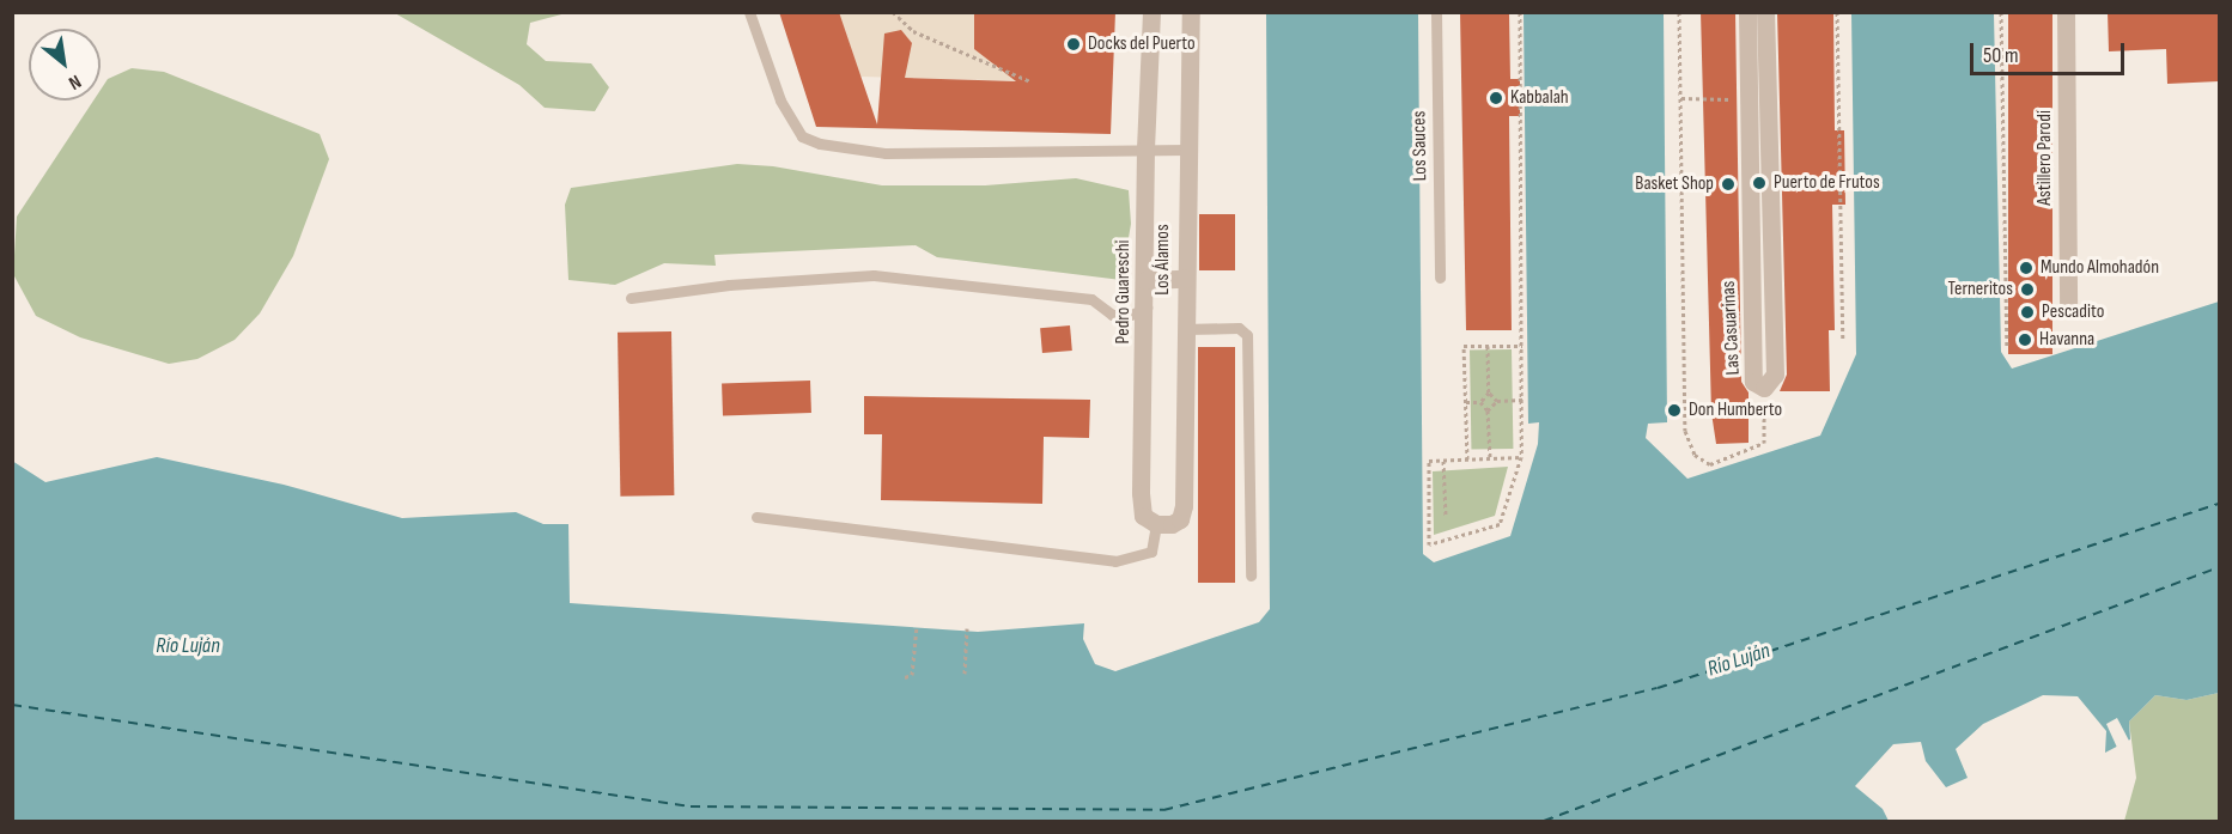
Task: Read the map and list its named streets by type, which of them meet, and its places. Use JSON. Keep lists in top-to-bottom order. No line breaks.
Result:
{"streets":{"street":["Astillero Parodi","Los Álamos","Pedro Guareschi","Las Casuarinas"],"lane":["Los Sauces"]},"crossings":[["Los Álamos","Pedro Guareschi"]],"water":["Río Luján"],"places":["Docks del Puerto","Kabbalah","Puerto de Frutos","Basket Shop","Mundo Almohadón","Terneritos","Pescadito","Havanna","Don Humberto"],"scale_bar":"50 m","north":"bottom right"}
